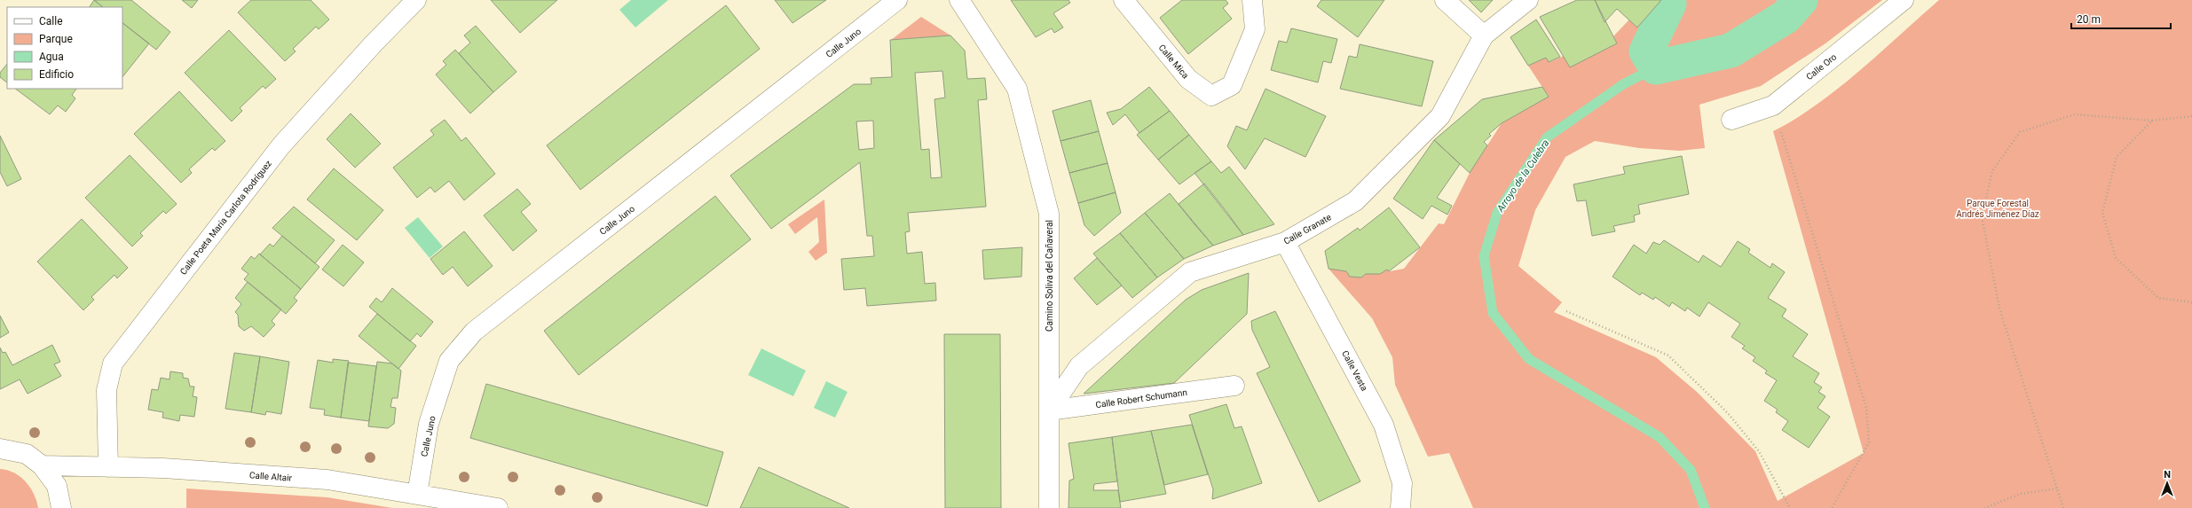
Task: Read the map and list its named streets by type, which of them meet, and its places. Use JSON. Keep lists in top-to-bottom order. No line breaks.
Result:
{"streets":{"street":["Calle Juno","Calle Mica","Calle Oro","Calle Poeta María Carlota Rodríguez","Calle Granate","Camino Soliva del Cañaveral","Calle Vesta","Calle Robert Schumann","Calle Altair"]},"crossings":[["Calle Juno","Calle Altair"],["Calle Poeta María Carlota Rodríguez","Calle Altair"],["Calle Granate","Camino Soliva del Cañaveral"],["Calle Granate","Calle Vesta"],["Calle Granate","Calle Robert Schumann"],["Camino Soliva del Cañaveral","Calle Robert Schumann"]],"water":["Arroyo de la Culebra"],"parks":["Parque Forestal Andrés Jiménez Díaz"],"legend":["Calle","Parque","Agua","Edificio"],"scale_bar":"20 m","north":"top"}
